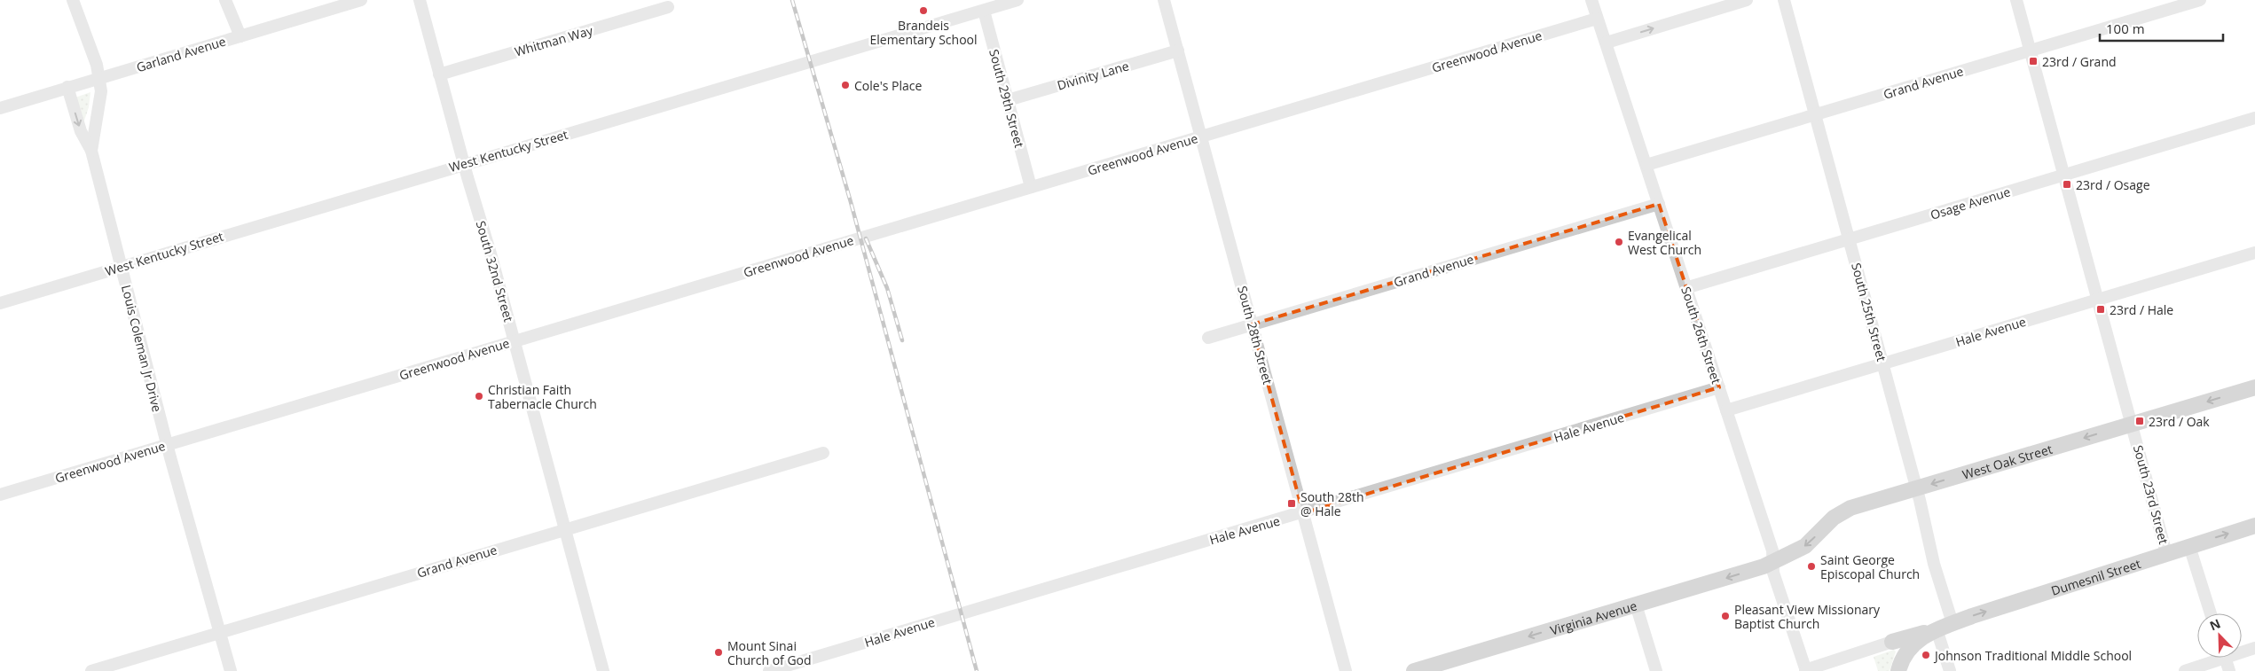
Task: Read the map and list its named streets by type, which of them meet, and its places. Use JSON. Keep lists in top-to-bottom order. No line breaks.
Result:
{"streets":{"main road":["West Oak Street","Dumesnil Street","Virginia Avenue"],"street":["Whitman Way","Greenwood Avenue","Garland Avenue","Divinity Lane","Grand Avenue","South 29th Street","West Kentucky Street","Osage Avenue","South 32nd Street","South 25th Street","Hale Avenue","South 28th Street","South 26th Street","Louis Coleman Jr Drive","South 23rd Street"]},"crossings":[["Whitman Way","South 32nd Street"],["Greenwood Avenue","South 29th Street"],["Greenwood Avenue","South 32nd Street"],["Greenwood Avenue","South 28th Street"],["Greenwood Avenue","South 26th Street"],["Greenwood Avenue","Louis Coleman Jr Drive"],["Garland Avenue","Louis Coleman Jr Drive"],["Divinity Lane","South 29th Street"],["Divinity Lane","South 28th Street"],["Grand Avenue","South 32nd Street"],["Grand Avenue","South 25th Street"],["Grand Avenue","South 28th Street"],["Grand Avenue","South 26th Street"],["Grand Avenue","Louis Coleman Jr Drive"],["Grand Avenue","South 23rd Street"],["South 29th Street","West Kentucky Street"],["West Kentucky Street","South 32nd Street"],["West Kentucky Street","Louis Coleman Jr Drive"],["Osage Avenue","South 25th Street"],["Osage Avenue","South 26th Street"],["Osage Avenue","South 23rd Street"],["South 25th Street","Hale Avenue"],["South 25th Street","West Oak Street"],["South 25th Street","Dumesnil Street"],["Hale Avenue","South 28th Street"],["Hale Avenue","South 26th Street"],["Hale Avenue","South 23rd Street"],["South 26th Street","West Oak Street"],["South 26th Street","Dumesnil Street"],["South 26th Street","Virginia Avenue"],["West Oak Street","South 23rd Street"],["West Oak Street","Virginia Avenue"],["South 23rd Street","Dumesnil Street"]],"one_way":["West Oak Street","Dumesnil Street","Virginia Avenue"],"places":{"other":["Brandeis Elementary School","Cole's Place","Evangelical West Church","Christian Faith Tabernacle Church","Saint George Episcopal Church","Pleasant View Missionary Baptist Church","Mount Sinai Church of God","Johnson Traditional Middle School"],"transit":["23rd / Grand","23rd / Osage","23rd / Hale","23rd / Oak","South 28th @ Hale"]},"scale_bar":"100 m","north":"top left"}
